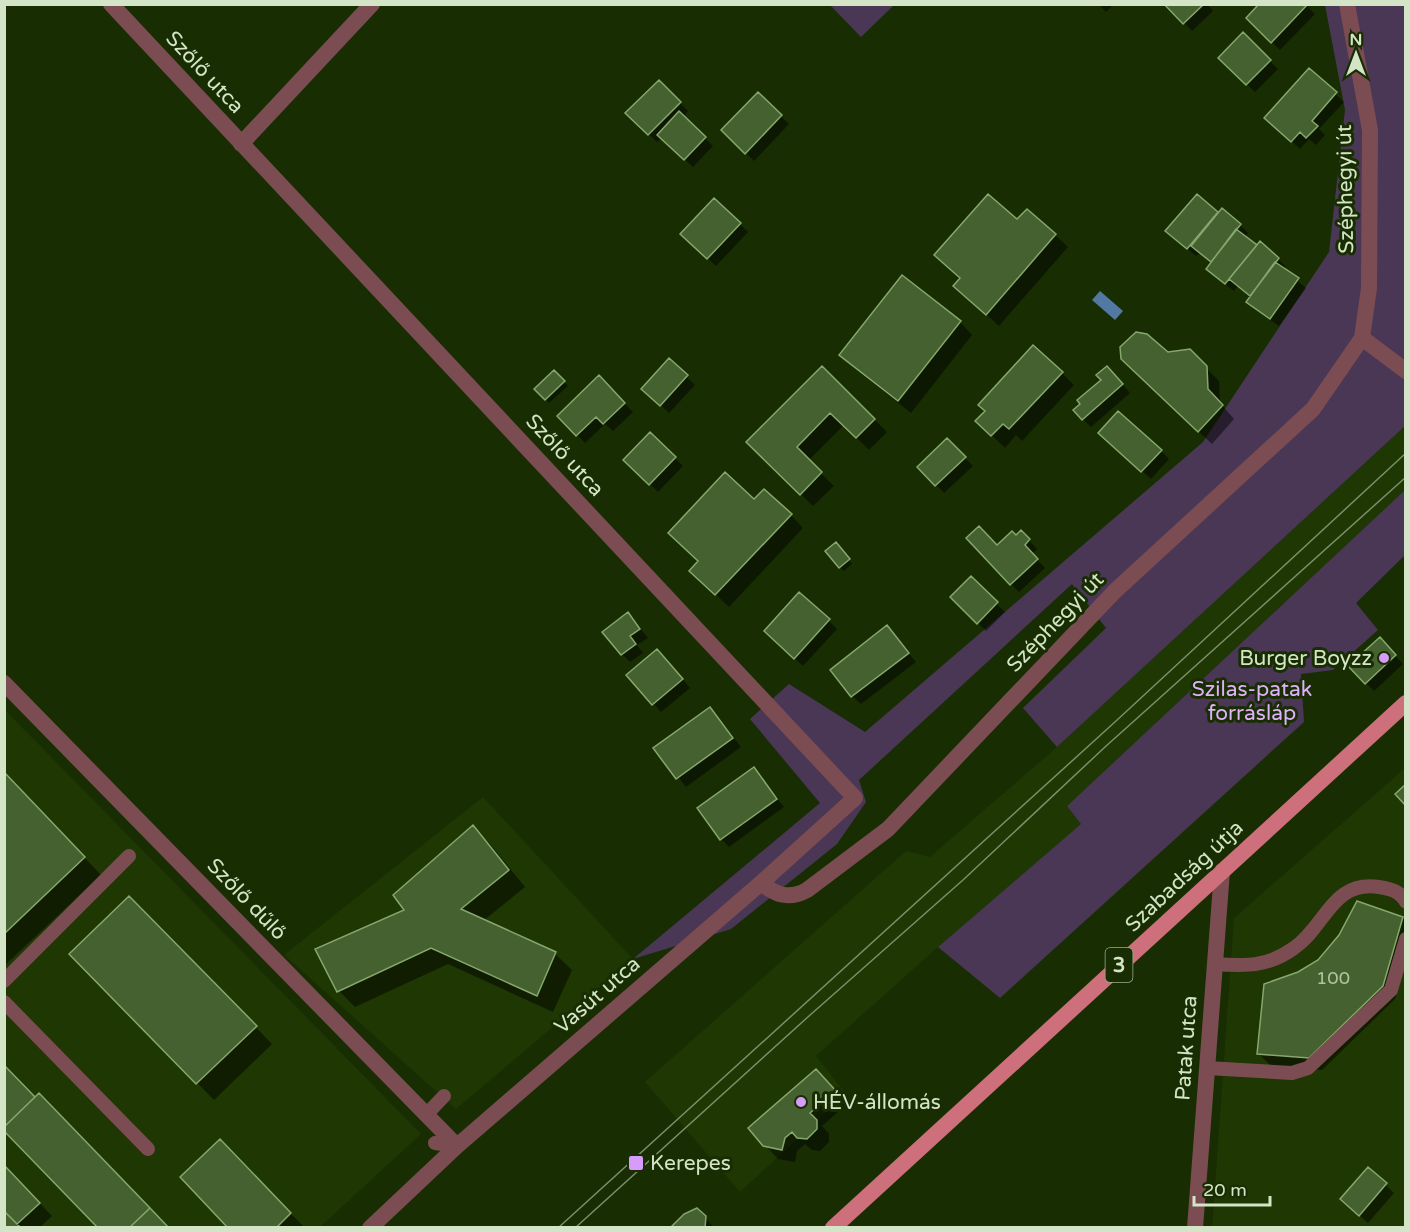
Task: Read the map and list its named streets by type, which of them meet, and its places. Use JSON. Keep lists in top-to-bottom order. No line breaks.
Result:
{"streets":{"main road":["Szabadság útja","3"],"street":["Szőlő utca","Széphegyi út","Szőlő dűlő","Vasút utca","Patak utca"]},"crossings":[["Szőlő utca","Vasút utca"],["Széphegyi út","Vasút utca"],["Szabadság útja","Patak utca"],["Szőlő dűlő","Vasút utca"]],"parks":["Szilas-patak forrásláp"],"places":{"other":["Burger Boyzz","HÉV-állomás"],"transit":["Kerepes"]},"house_numbers":["100"],"scale_bar":"20 m","north":"top"}
